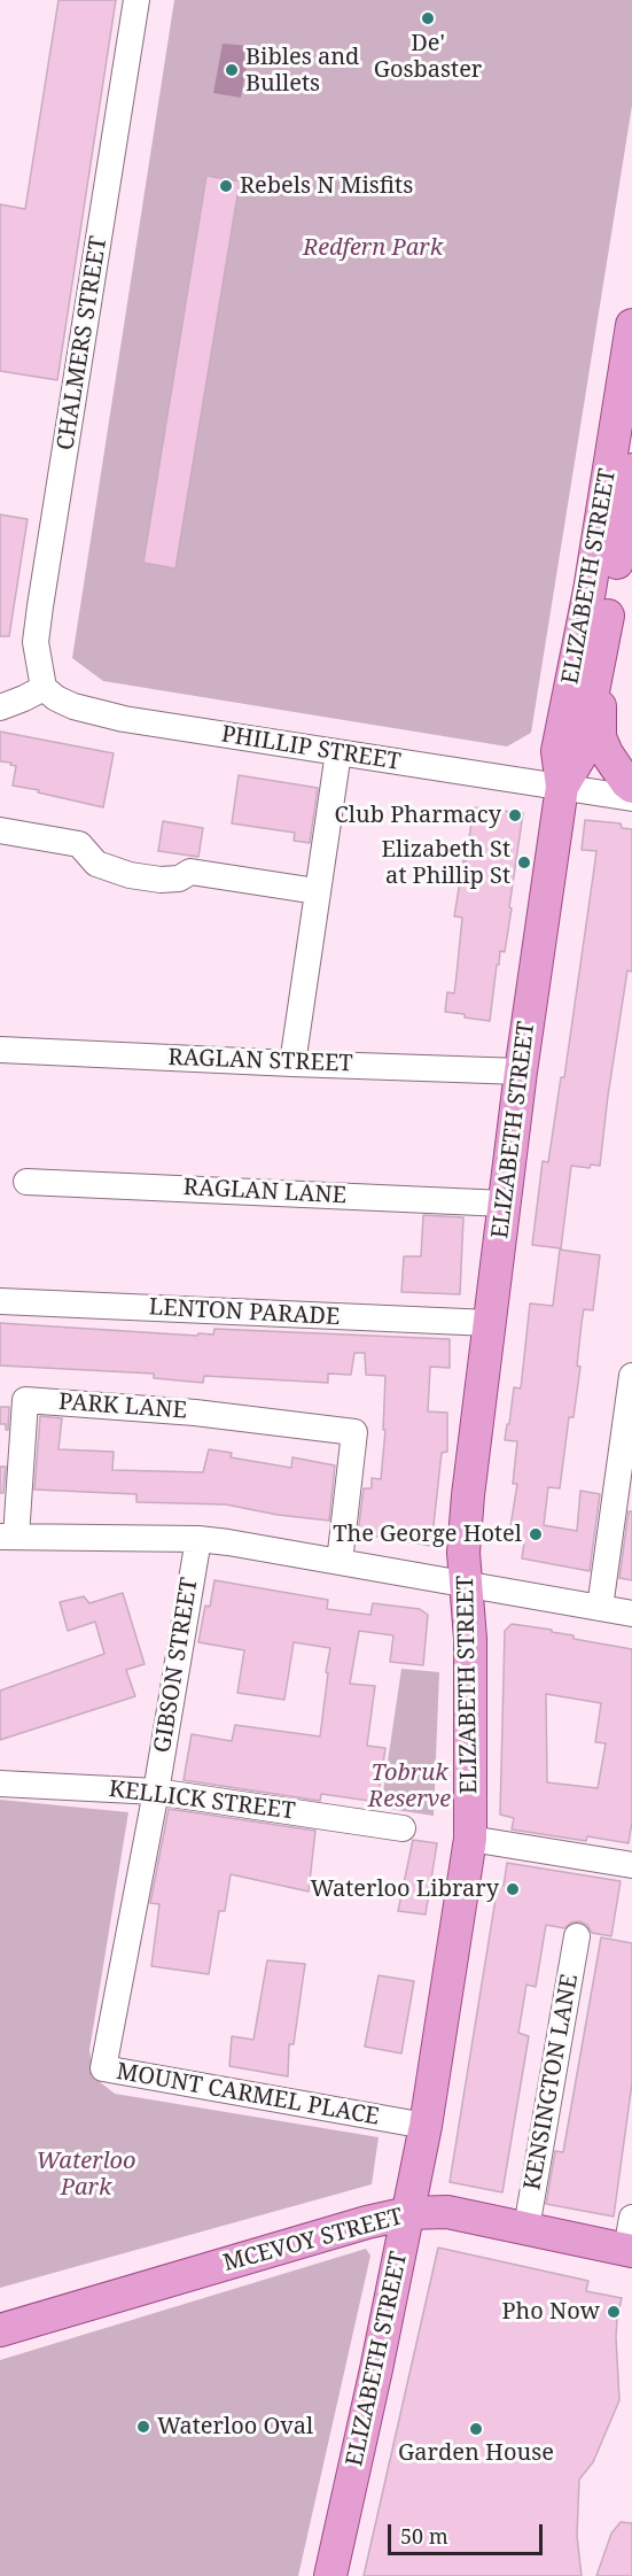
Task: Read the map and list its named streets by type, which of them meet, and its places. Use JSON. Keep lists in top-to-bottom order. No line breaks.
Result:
{"streets":{"main road":["ELIZABETH STREET","MCEVOY STREET"],"street":["CHALMERS STREET","PHILLIP STREET","RAGLAN STREET","RAGLAN LANE","LENTON PARADE","PARK LANE","GIBSON STREET","KELLICK STREET","KENSINGTON LANE","MOUNT CARMEL PLACE"]},"crossings":[["CHALMERS STREET","PHILLIP STREET"],["ELIZABETH STREET","PHILLIP STREET"],["ELIZABETH STREET","RAGLAN STREET"],["ELIZABETH STREET","RAGLAN LANE"],["ELIZABETH STREET","LENTON PARADE"],["ELIZABETH STREET","MOUNT CARMEL PLACE"],["ELIZABETH STREET","MCEVOY STREET"],["GIBSON STREET","KELLICK STREET"],["GIBSON STREET","MOUNT CARMEL PLACE"],["KELLICK STREET","MOUNT CARMEL PLACE"],["KENSINGTON LANE","MCEVOY STREET"]],"parks":["Redfern Park","Tobruk Reserve","Waterloo Park"],"places":["De' Gosbaster","Bibles and Bullets","Rebels N Misfits","Club Pharmacy","Elizabeth St at Phillip St","The George Hotel","Waterloo Library","Pho Now","Waterloo Oval","Garden House"],"scale_bar":"50 m"}
